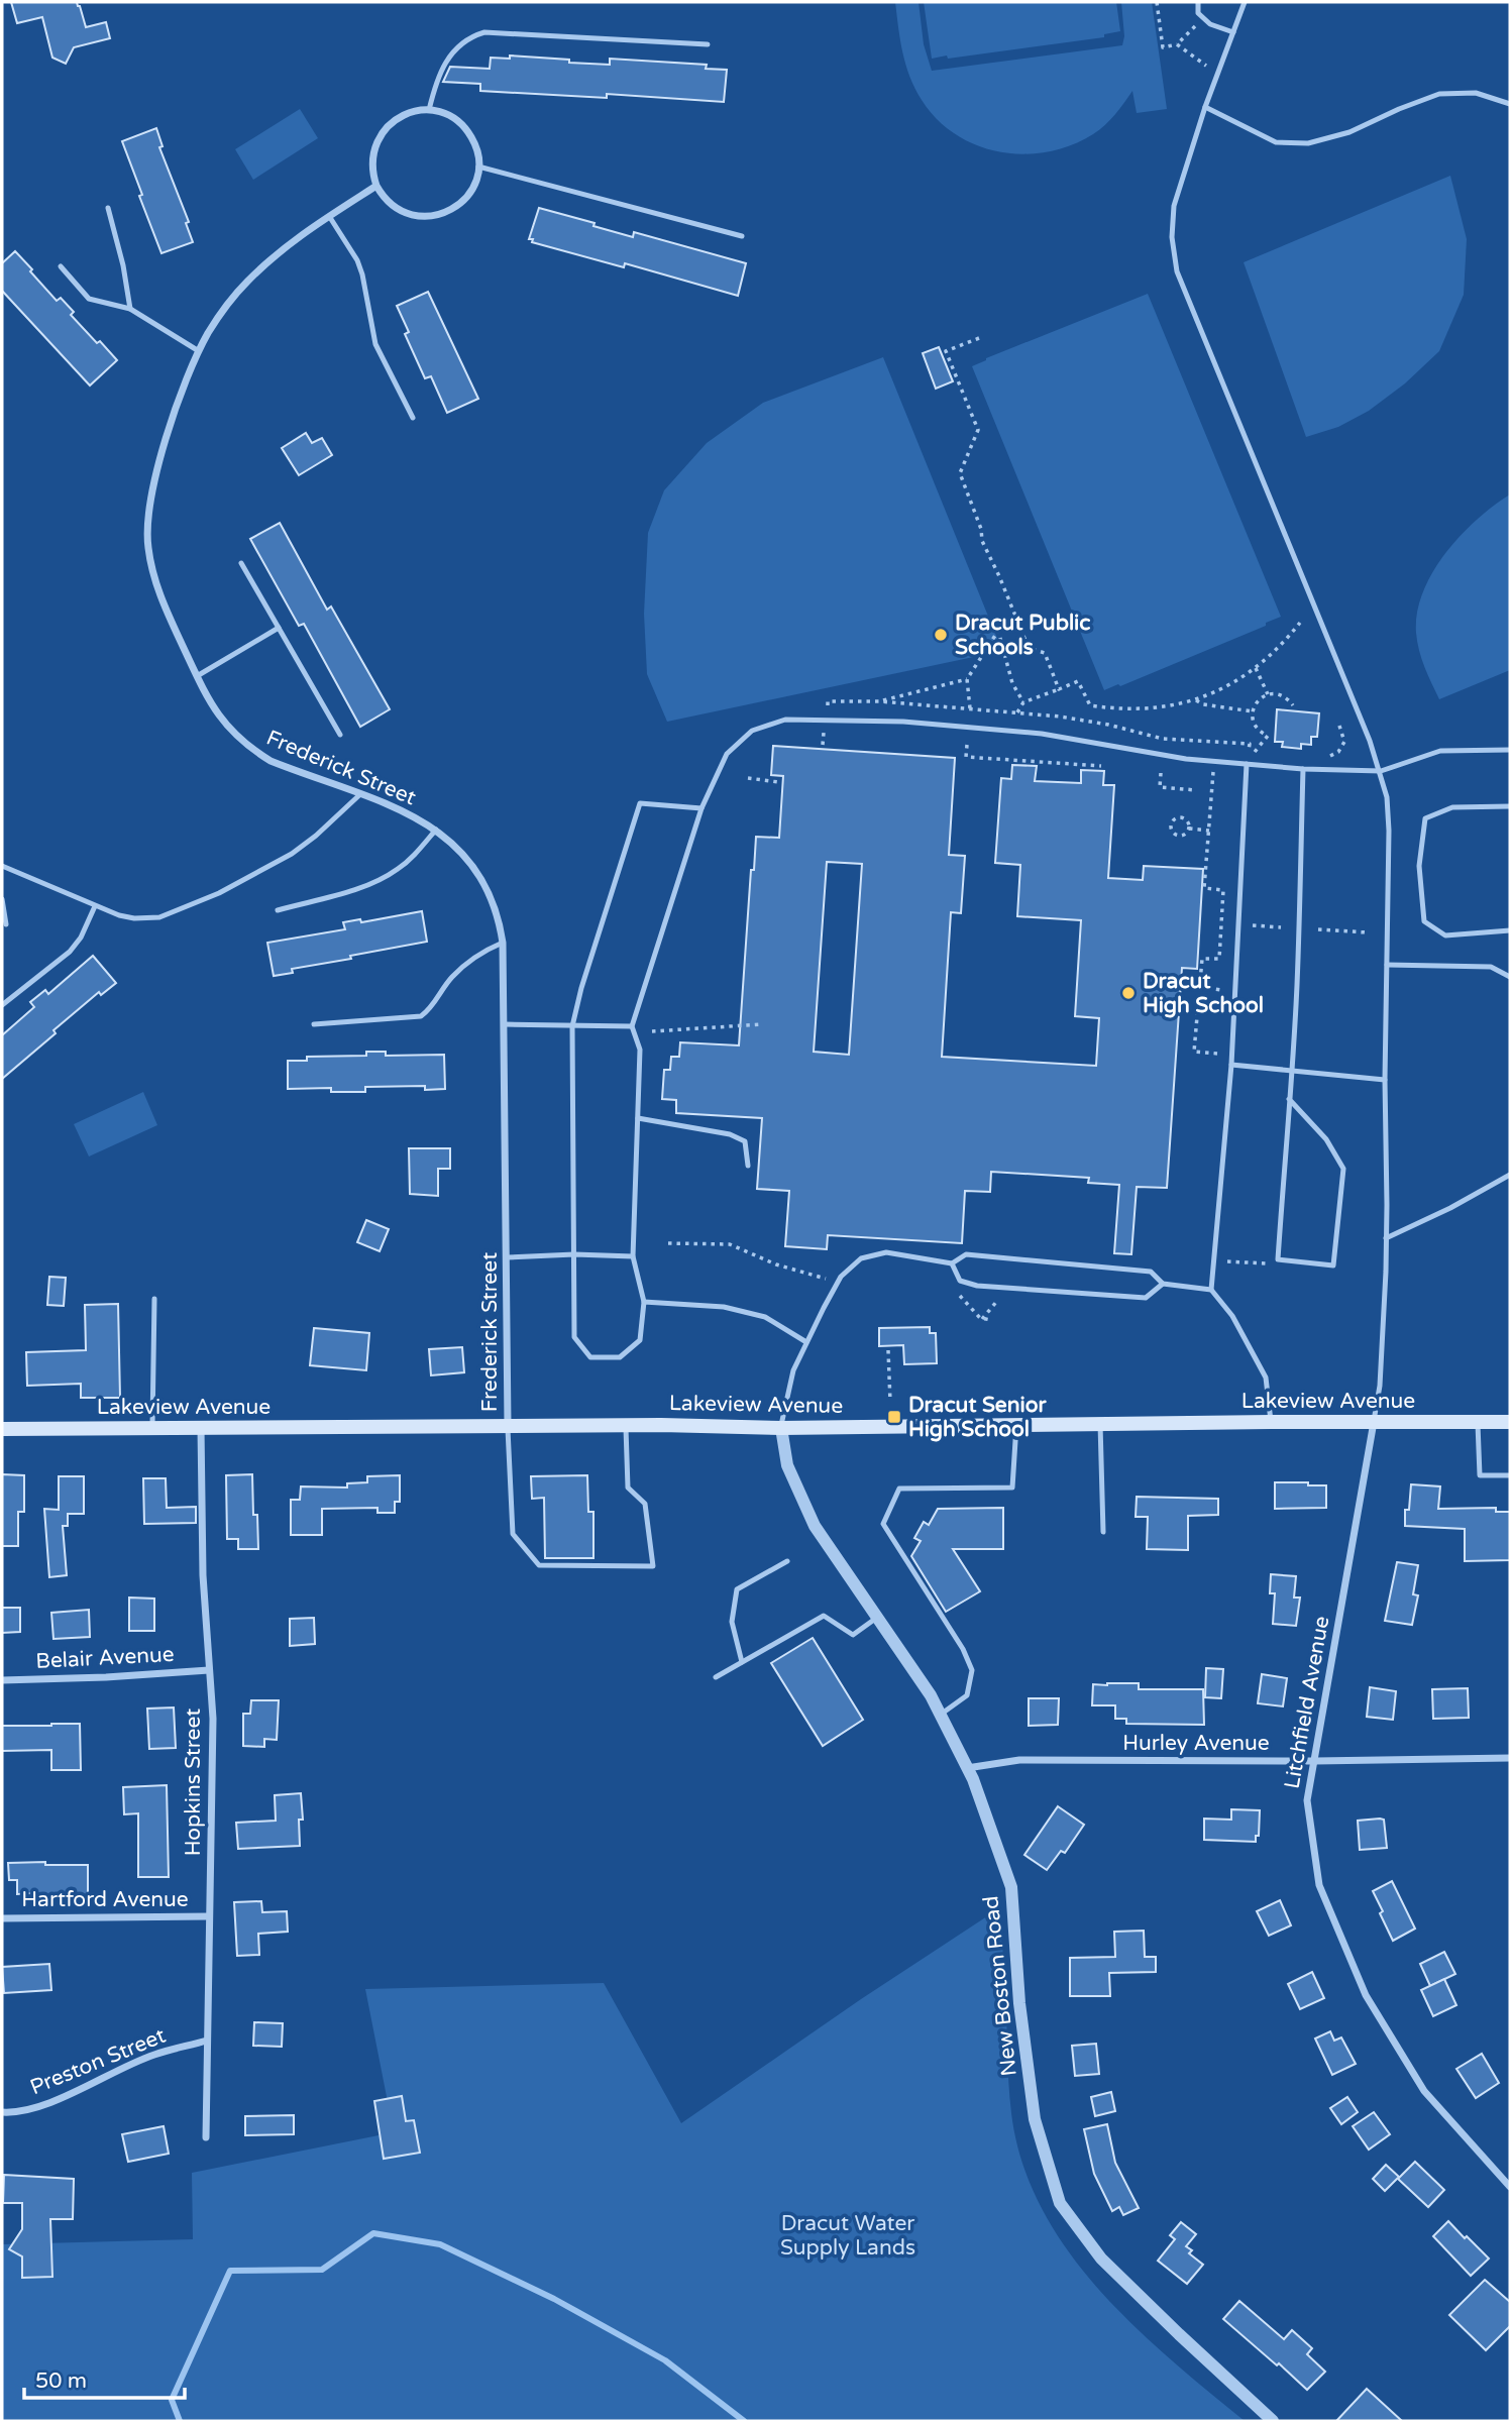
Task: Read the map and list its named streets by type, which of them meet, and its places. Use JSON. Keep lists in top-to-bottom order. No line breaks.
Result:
{"streets":{"main road":["Lakeview Avenue"],"street":["Frederick Street","Belair Avenue","Litchfield Avenue","Hurley Avenue","Hopkins Street","Hartford Avenue","New Boston Road","Preston Street"]},"crossings":[["Frederick Street","Lakeview Avenue"],["Lakeview Avenue","Litchfield Avenue"],["Lakeview Avenue","Hopkins Street"],["Lakeview Avenue","New Boston Road"],["Belair Avenue","Hopkins Street"],["Litchfield Avenue","Hurley Avenue"],["Hurley Avenue","New Boston Road"],["Hopkins Street","Hartford Avenue"],["Hopkins Street","Preston Street"]],"parks":["Dracut Water Supply Lands"],"places":{"other":["Dracut Public Schools","Dracut High School"],"transit":["Dracut Senior High School"]},"scale_bar":"50 m"}
